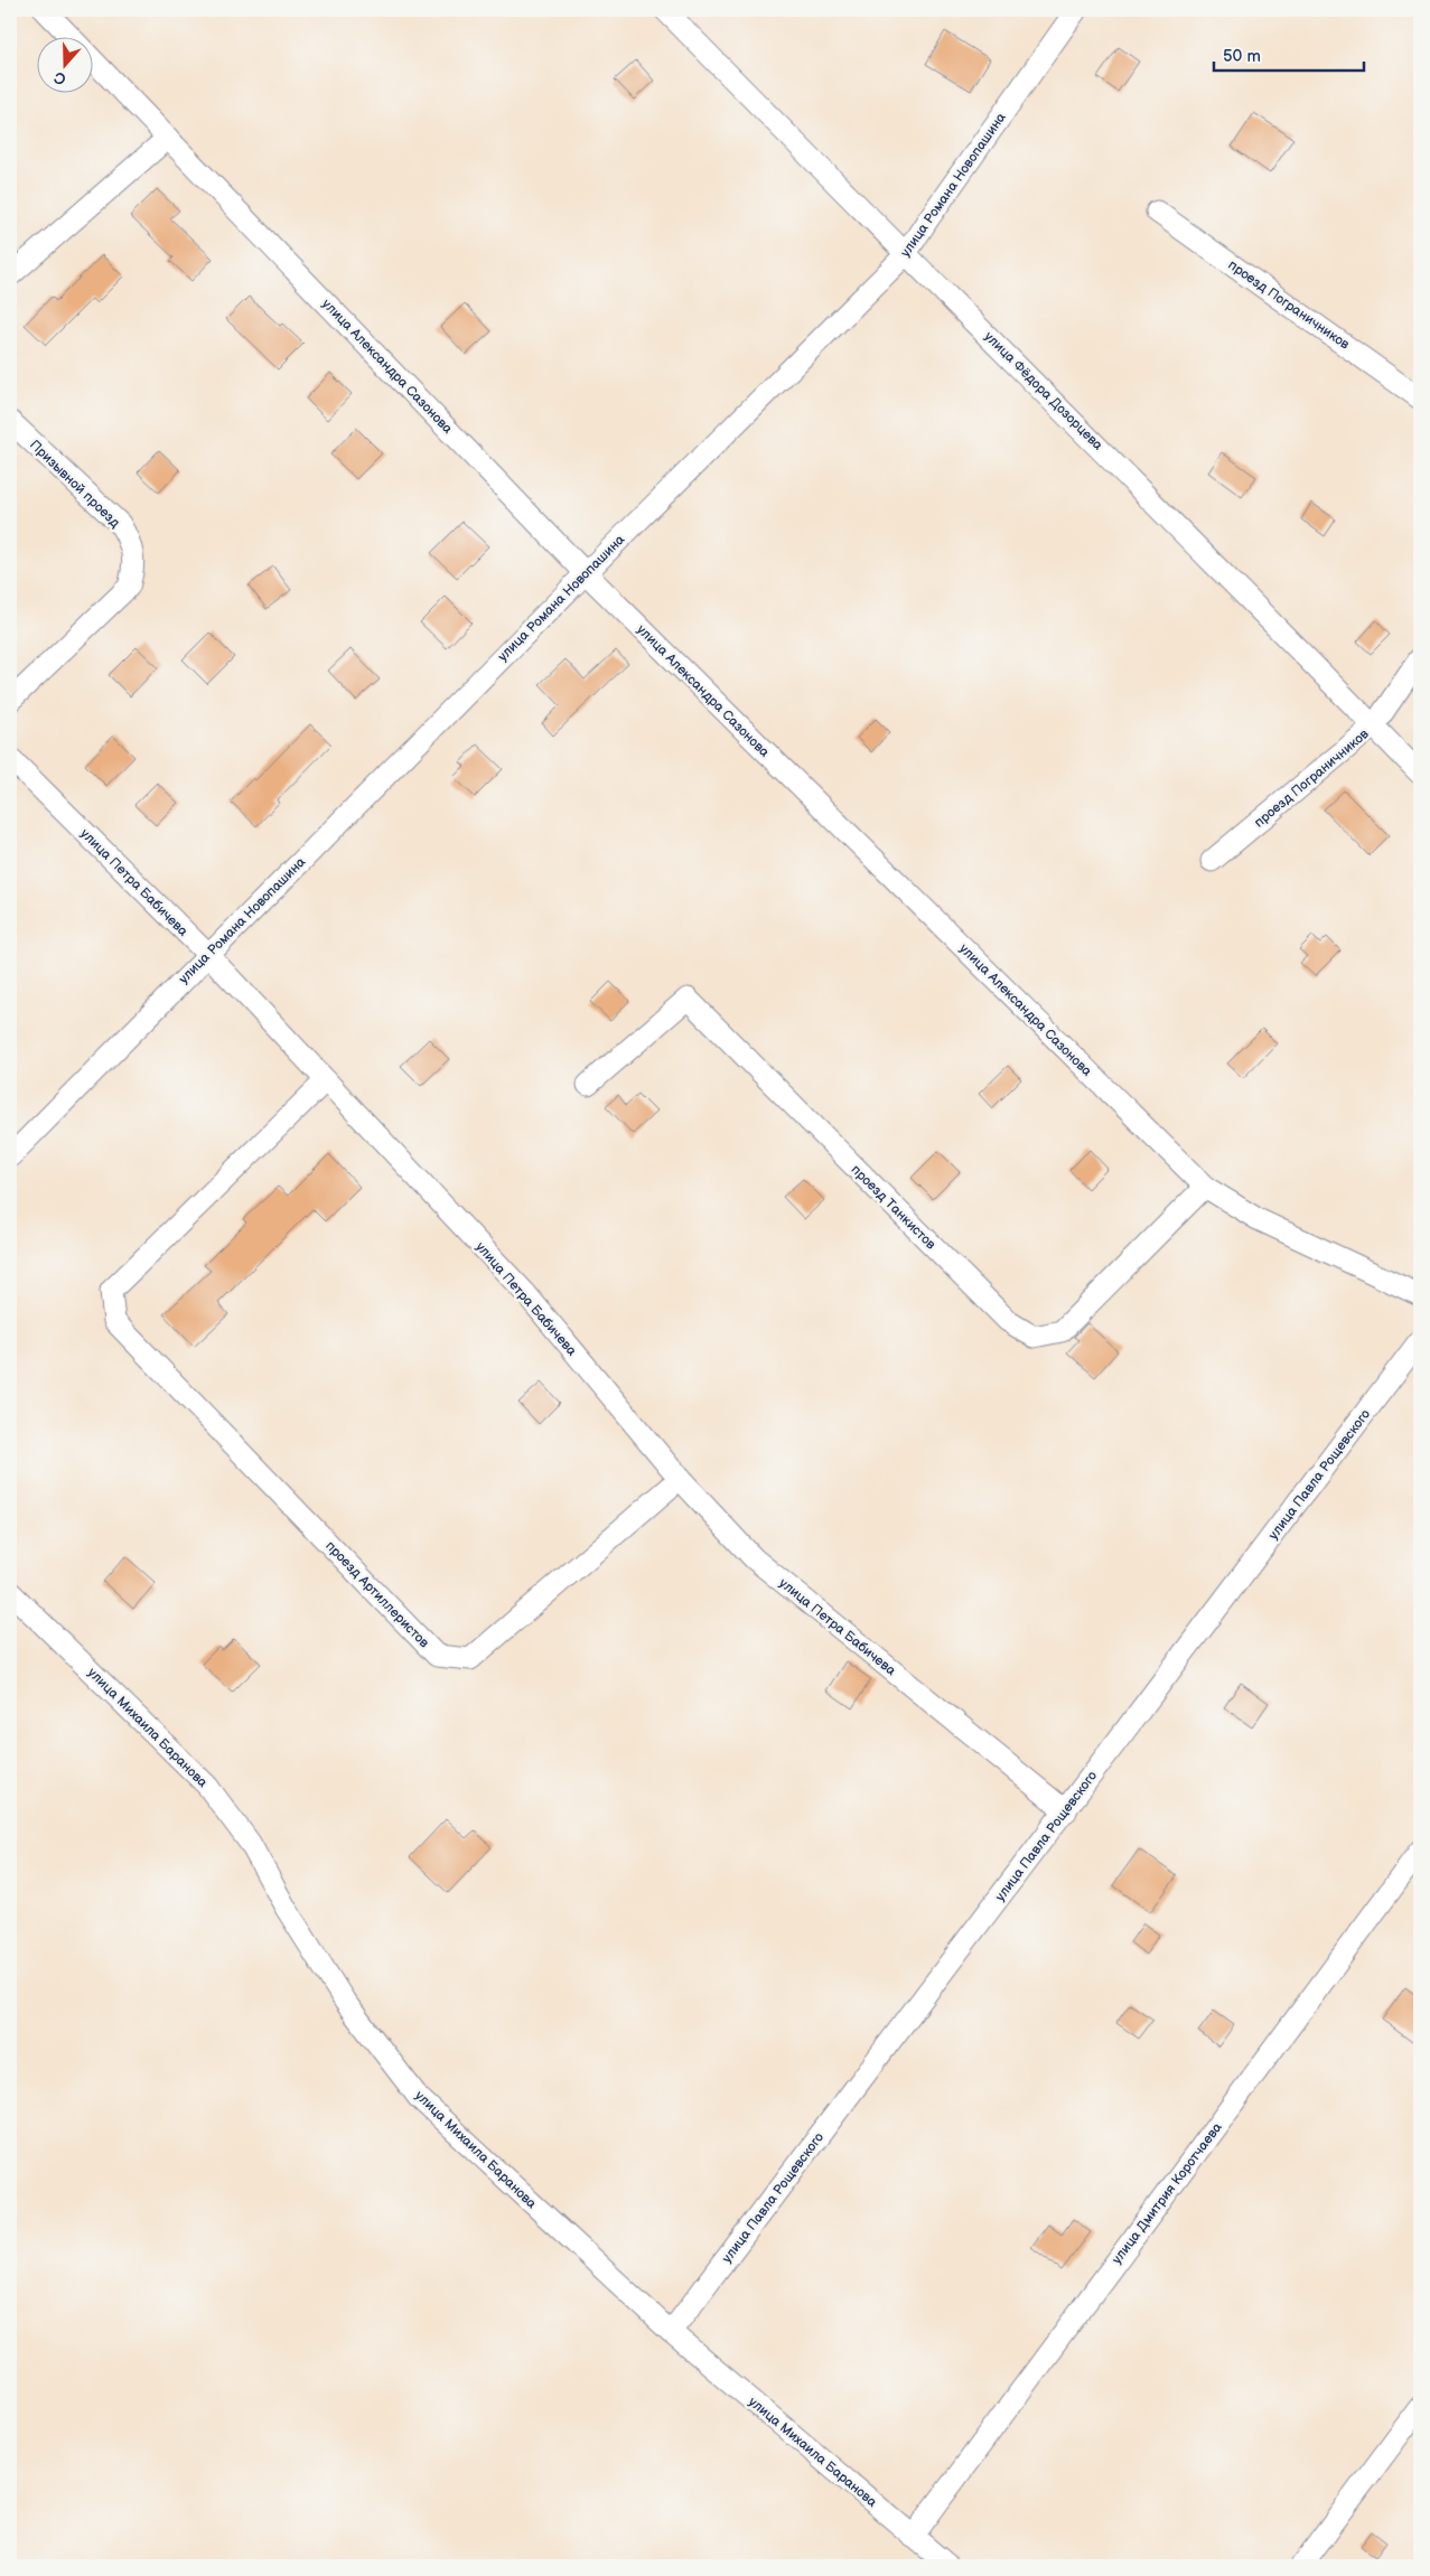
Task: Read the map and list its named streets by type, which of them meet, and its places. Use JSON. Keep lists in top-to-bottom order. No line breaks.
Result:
{"streets":{"street":["улица Романа Новопашина","проезд Пограничников","улица Александра Сазонова","улица Фёдора Дозорцева","Призывной проезд","улица Петра Бабичева","проезд Танкистов","улица Павла Рощевского","проезд Артиллеристов","улица Михаила Баранова","улица Дмитрия Коротчаева"]},"crossings":[["улица Романа Новопашина","улица Александра Сазонова"],["улица Романа Новопашина","улица Фёдора Дозорцева"],["улица Романа Новопашина","улица Петра Бабичева"],["проезд Пограничников","улица Фёдора Дозорцева"],["улица Александра Сазонова","проезд Танкистов"],["улица Петра Бабичева","улица Павла Рощевского"],["улица Петра Бабичева","проезд Артиллеристов"],["улица Павла Рощевского","улица Михаила Баранова"],["улица Михаила Баранова","улица Дмитрия Коротчаева"]],"scale_bar":"50 m","north":"bottom"}
